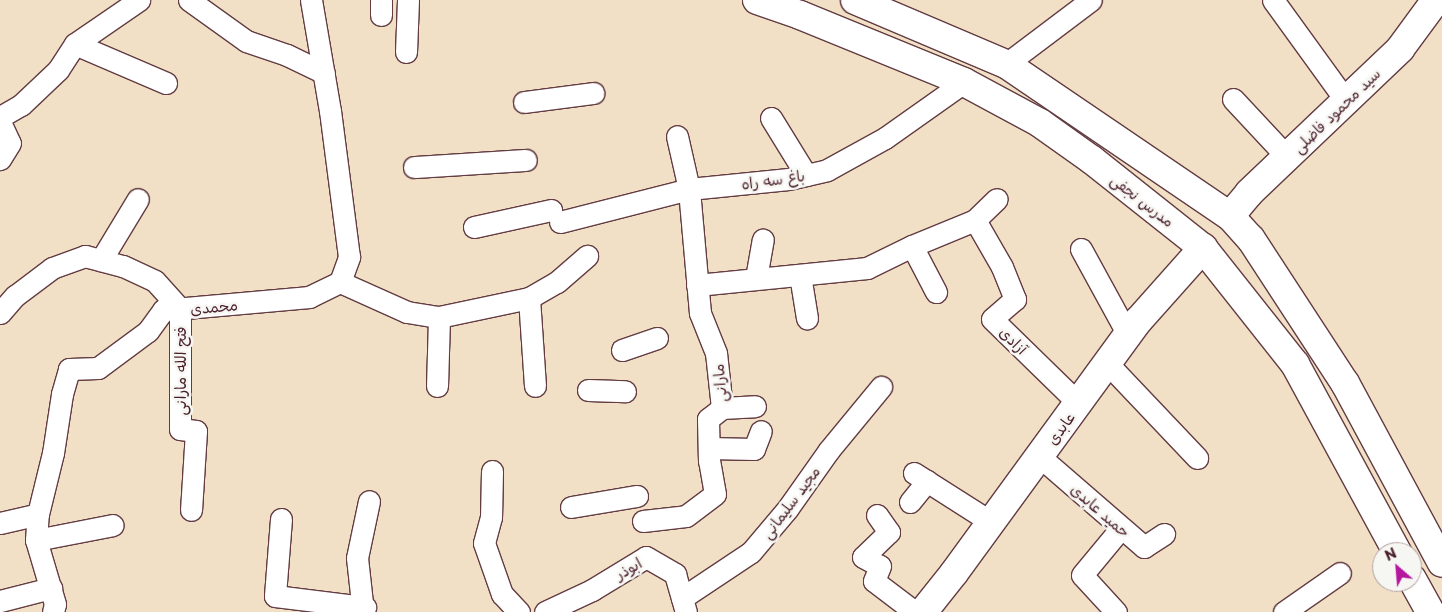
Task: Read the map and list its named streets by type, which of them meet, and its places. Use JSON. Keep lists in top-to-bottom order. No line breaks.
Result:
{"streets":{"main road":["سید محمود فاضلی","مدرس نجفی","عابدی"],"street":["باغ سه راه","محمدی","آزادی","فتح الله مارانی","مارانی","مجید سلیمانی","حمید عابدی","ابوذر"]},"crossings":[["باغ سه راه","مدرس نجفی"],["باغ سه راه","مارانی"],["مدرس نجفی","عابدی"],["محمدی","فتح الله مارانی"],["آزادی","عابدی"],["عابدی","حمید عابدی"],["مجید سلیمانی","ابوذر"]],"north":"top left"}
